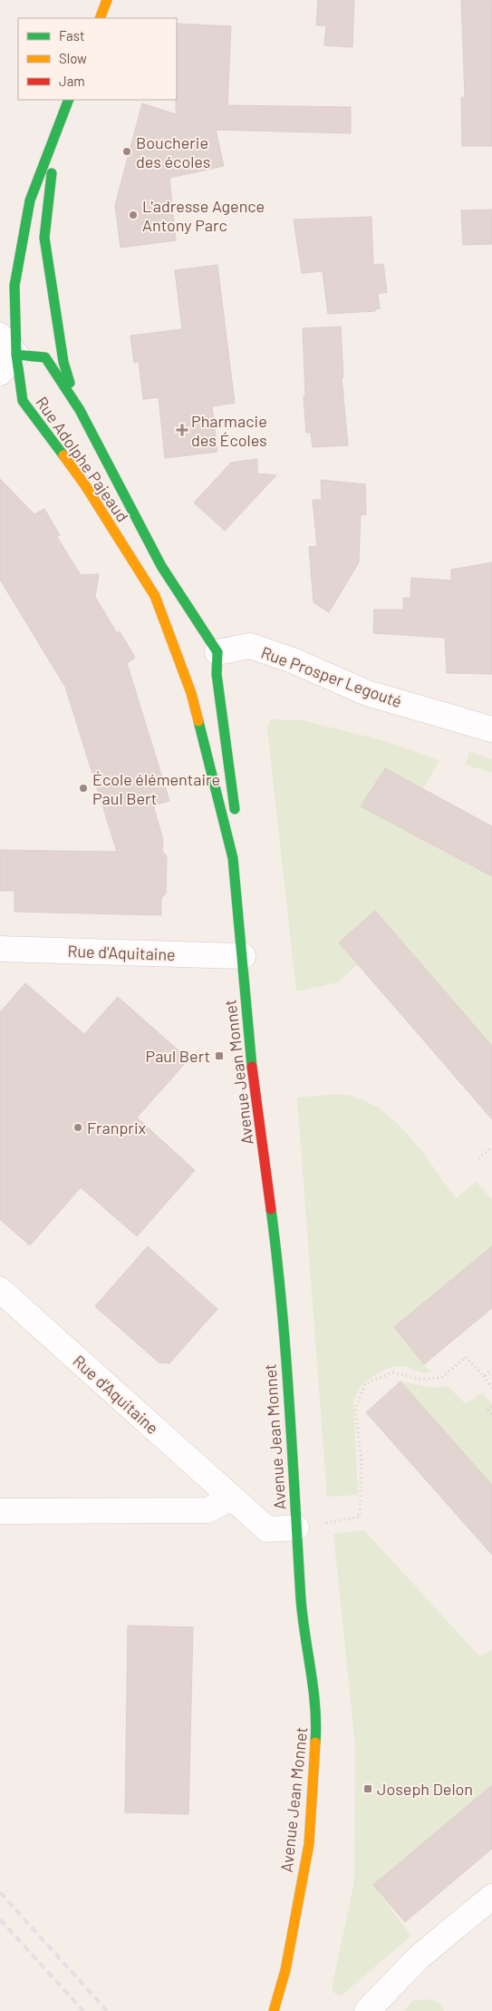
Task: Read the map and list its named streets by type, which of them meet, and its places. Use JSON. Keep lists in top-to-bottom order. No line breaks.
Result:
{"streets":{"main road":["Rue Adolphe Pajeaud","Avenue Jean Monnet"],"street":["Rue Prosper Legouté","Rue d'Aquitaine"]},"crossings":[["Rue Adolphe Pajeaud","Rue Prosper Legouté"],["Rue Adolphe Pajeaud","Avenue Jean Monnet"],["Rue Prosper Legouté","Avenue Jean Monnet"],["Rue d'Aquitaine","Avenue Jean Monnet"]],"places":{"other":["Boucherie des écoles","L'adresse Agence Antony Parc","École élémentaire Paul Bert","Franprix"],"health":["Pharmacie des Écoles"],"transit":["Paul Bert","Joseph Delon"]},"legend":["Fast","Slow","Jam"]}
